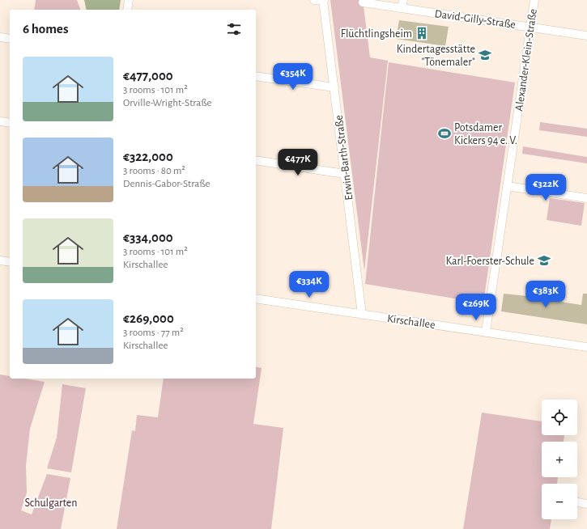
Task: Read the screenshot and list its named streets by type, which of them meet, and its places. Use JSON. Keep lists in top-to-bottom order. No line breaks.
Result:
{"streets":{"street":["David-Gilly-Straße","Alexander-Klein-Straße","Erwin-Barth-Straße","Kirschallee"]},"crossings":[["David-Gilly-Straße","Alexander-Klein-Straße"],["Alexander-Klein-Straße","Kirschallee"],["Erwin-Barth-Straße","Kirschallee"]],"parks":["Schulgarten"],"places":{"building":["Flüchtlingsheim"],"school or university":["Kindertagesstätte \"Tönemaler\"","Karl-Foerster-Schule"],"sports":["Potsdamer Kickers 94 e. V."]},"page":{"heading":"6 homes","list":[{"name":"€477,000","note":"3 rooms · 101 m² · Orville-Wright-Straße"},{"name":"€322,000","note":"3 rooms · 80 m² · Dennis-Gabor-Straße"},{"name":"€334,000","note":"3 rooms · 101 m² · Kirschallee"},{"name":"€269,000","note":"3 rooms · 77 m² · Kirschallee"}],"price":["€354K","€477K","€322K","€334K","€383K","€269K"],"map_buttons":["+","−"]}}
